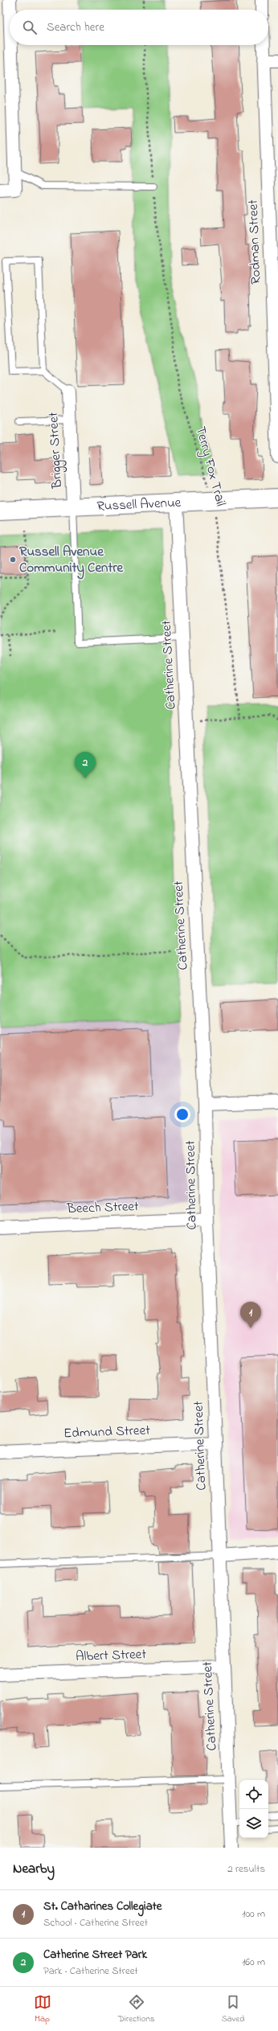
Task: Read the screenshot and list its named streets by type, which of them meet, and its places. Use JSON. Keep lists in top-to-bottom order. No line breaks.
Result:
{"streets":{"street":["Rodman Street","Brigger Street","Russell Avenue","Catherine Street","Beech Street","Edmund Street","Albert Street"],"path":["Terry Fox Trail"]},"crossings":[["Brigger Street","Russell Avenue"],["Terry Fox Trail","Russell Avenue"],["Russell Avenue","Catherine Street"],["Catherine Street","Beech Street"],["Catherine Street","Edmund Street"],["Catherine Street","Albert Street"]],"places":["Russell Avenue Community Centre"],"page":{"search":"Search here","pins":["2","1"],"heading":["Nearby","2 results"],"list":[{"mark":"1","name":"St. Catharines Collegiate","note":"School · Catherine Street","value":"100 m"},{"mark":"2","name":"Catherine Street Park","note":"Park · Catherine Street","value":"160 m"}],"nav":["Map","Directions","Saved"]}}
